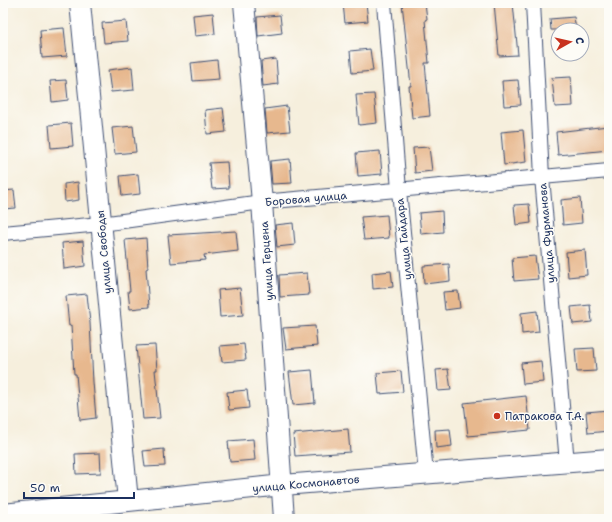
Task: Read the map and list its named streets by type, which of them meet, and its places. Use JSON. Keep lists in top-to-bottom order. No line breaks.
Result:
{"streets":{"street":["Боровая улица","улица Фурманова","улица Гайдара","улица Свободы","улица Герцена","улица Космонавтов"]},"crossings":[["Боровая улица","улица Фурманова"],["Боровая улица","улица Гайдара"],["Боровая улица","улица Свободы"],["Боровая улица","улица Герцена"],["улица Фурманова","улица Космонавтов"],["улица Гайдара","улица Космонавтов"],["улица Свободы","улица Космонавтов"],["улица Герцена","улица Космонавтов"]],"places":["Патракова Т.А."],"scale_bar":"50 m","north":"right"}
